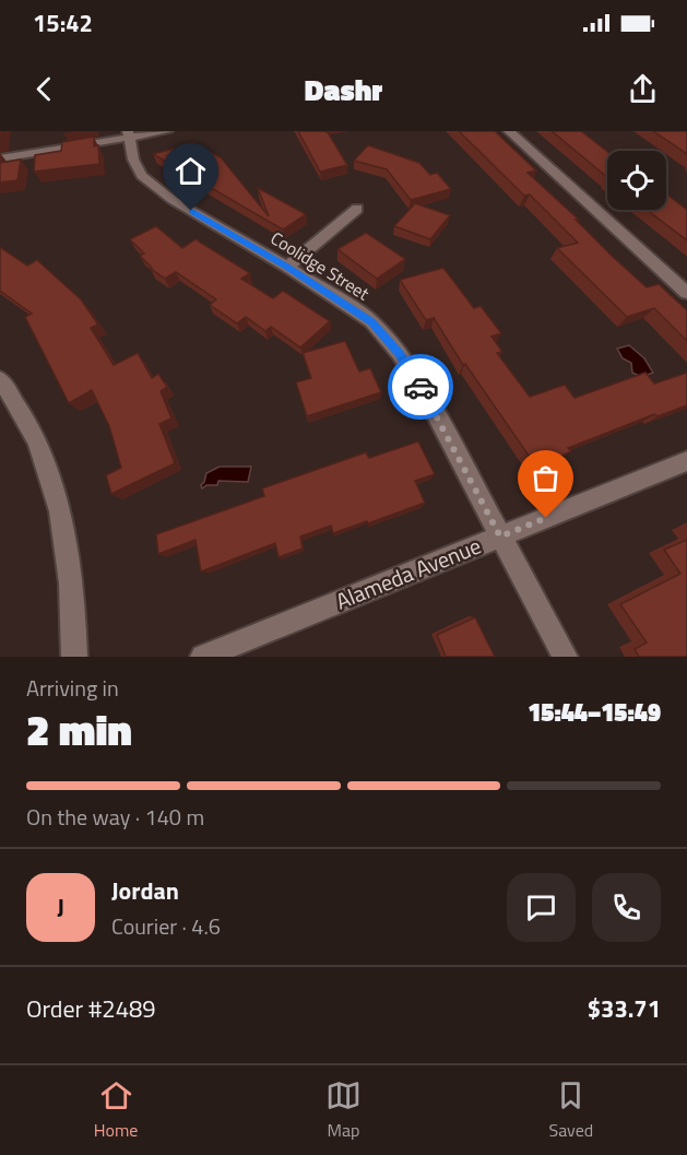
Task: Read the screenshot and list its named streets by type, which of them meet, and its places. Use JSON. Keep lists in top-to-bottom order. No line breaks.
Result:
{"streets":{"street":["Coolidge Street","Alameda Avenue"]},"crossings":[["Coolidge Street","Alameda Avenue"]],"page":{"status":"15:42","header":"Dashr","heading":["2 min","Arriving in","15:44–15:49"],"panel":["Jordan","Courier · 4.6","Order #2489","$33.71"],"bar":"On the way · 140 m","round":"J","tabs":["Home","Map","Saved"]}}
